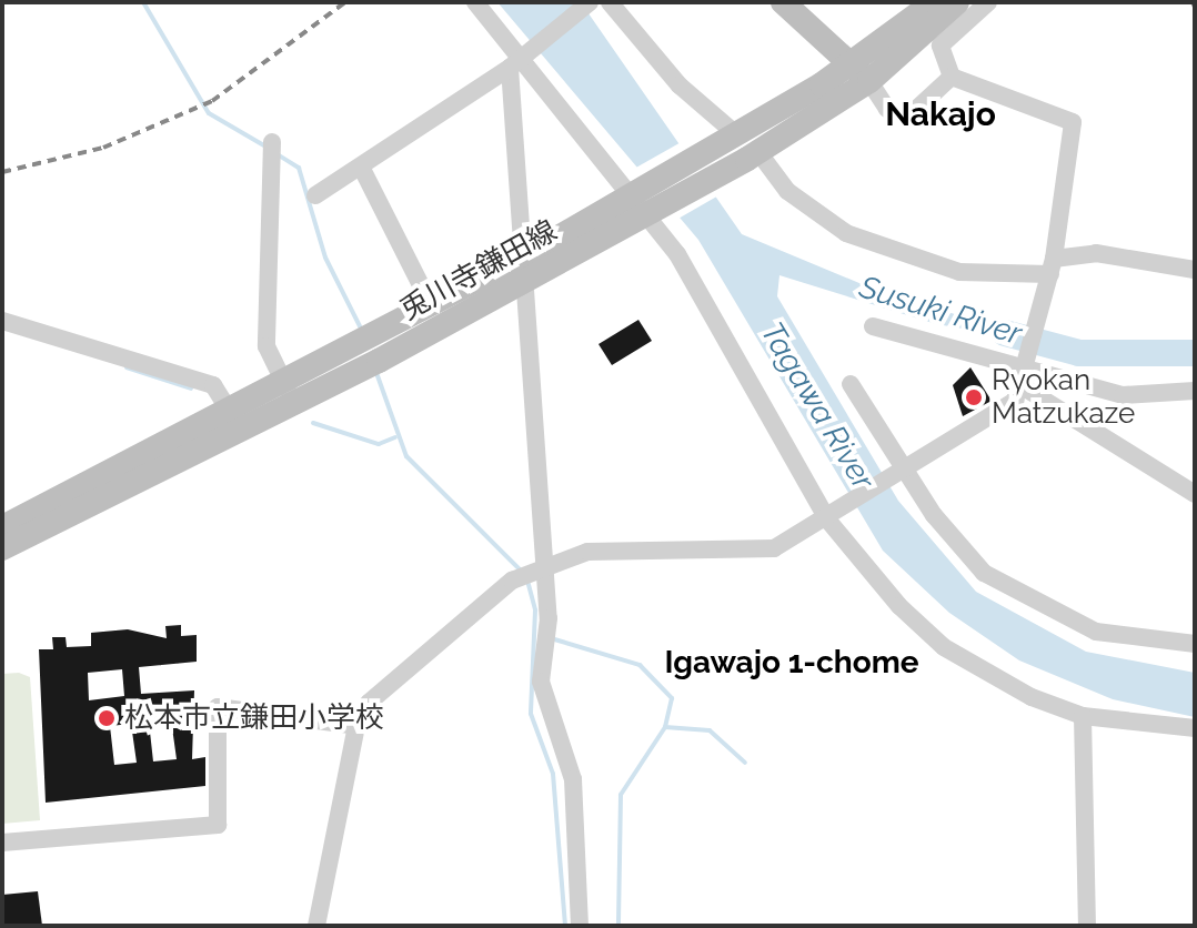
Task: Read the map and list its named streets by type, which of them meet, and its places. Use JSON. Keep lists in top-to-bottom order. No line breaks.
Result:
{"streets":{"main road":["兎川寺鎌田線"]},"districts":["Nakajo","Igawajo 1-chome"],"water":["Susuki River","Tagawa River"],"places":["Ryokan Matzukaze","松本市立鎌田小学校"]}
